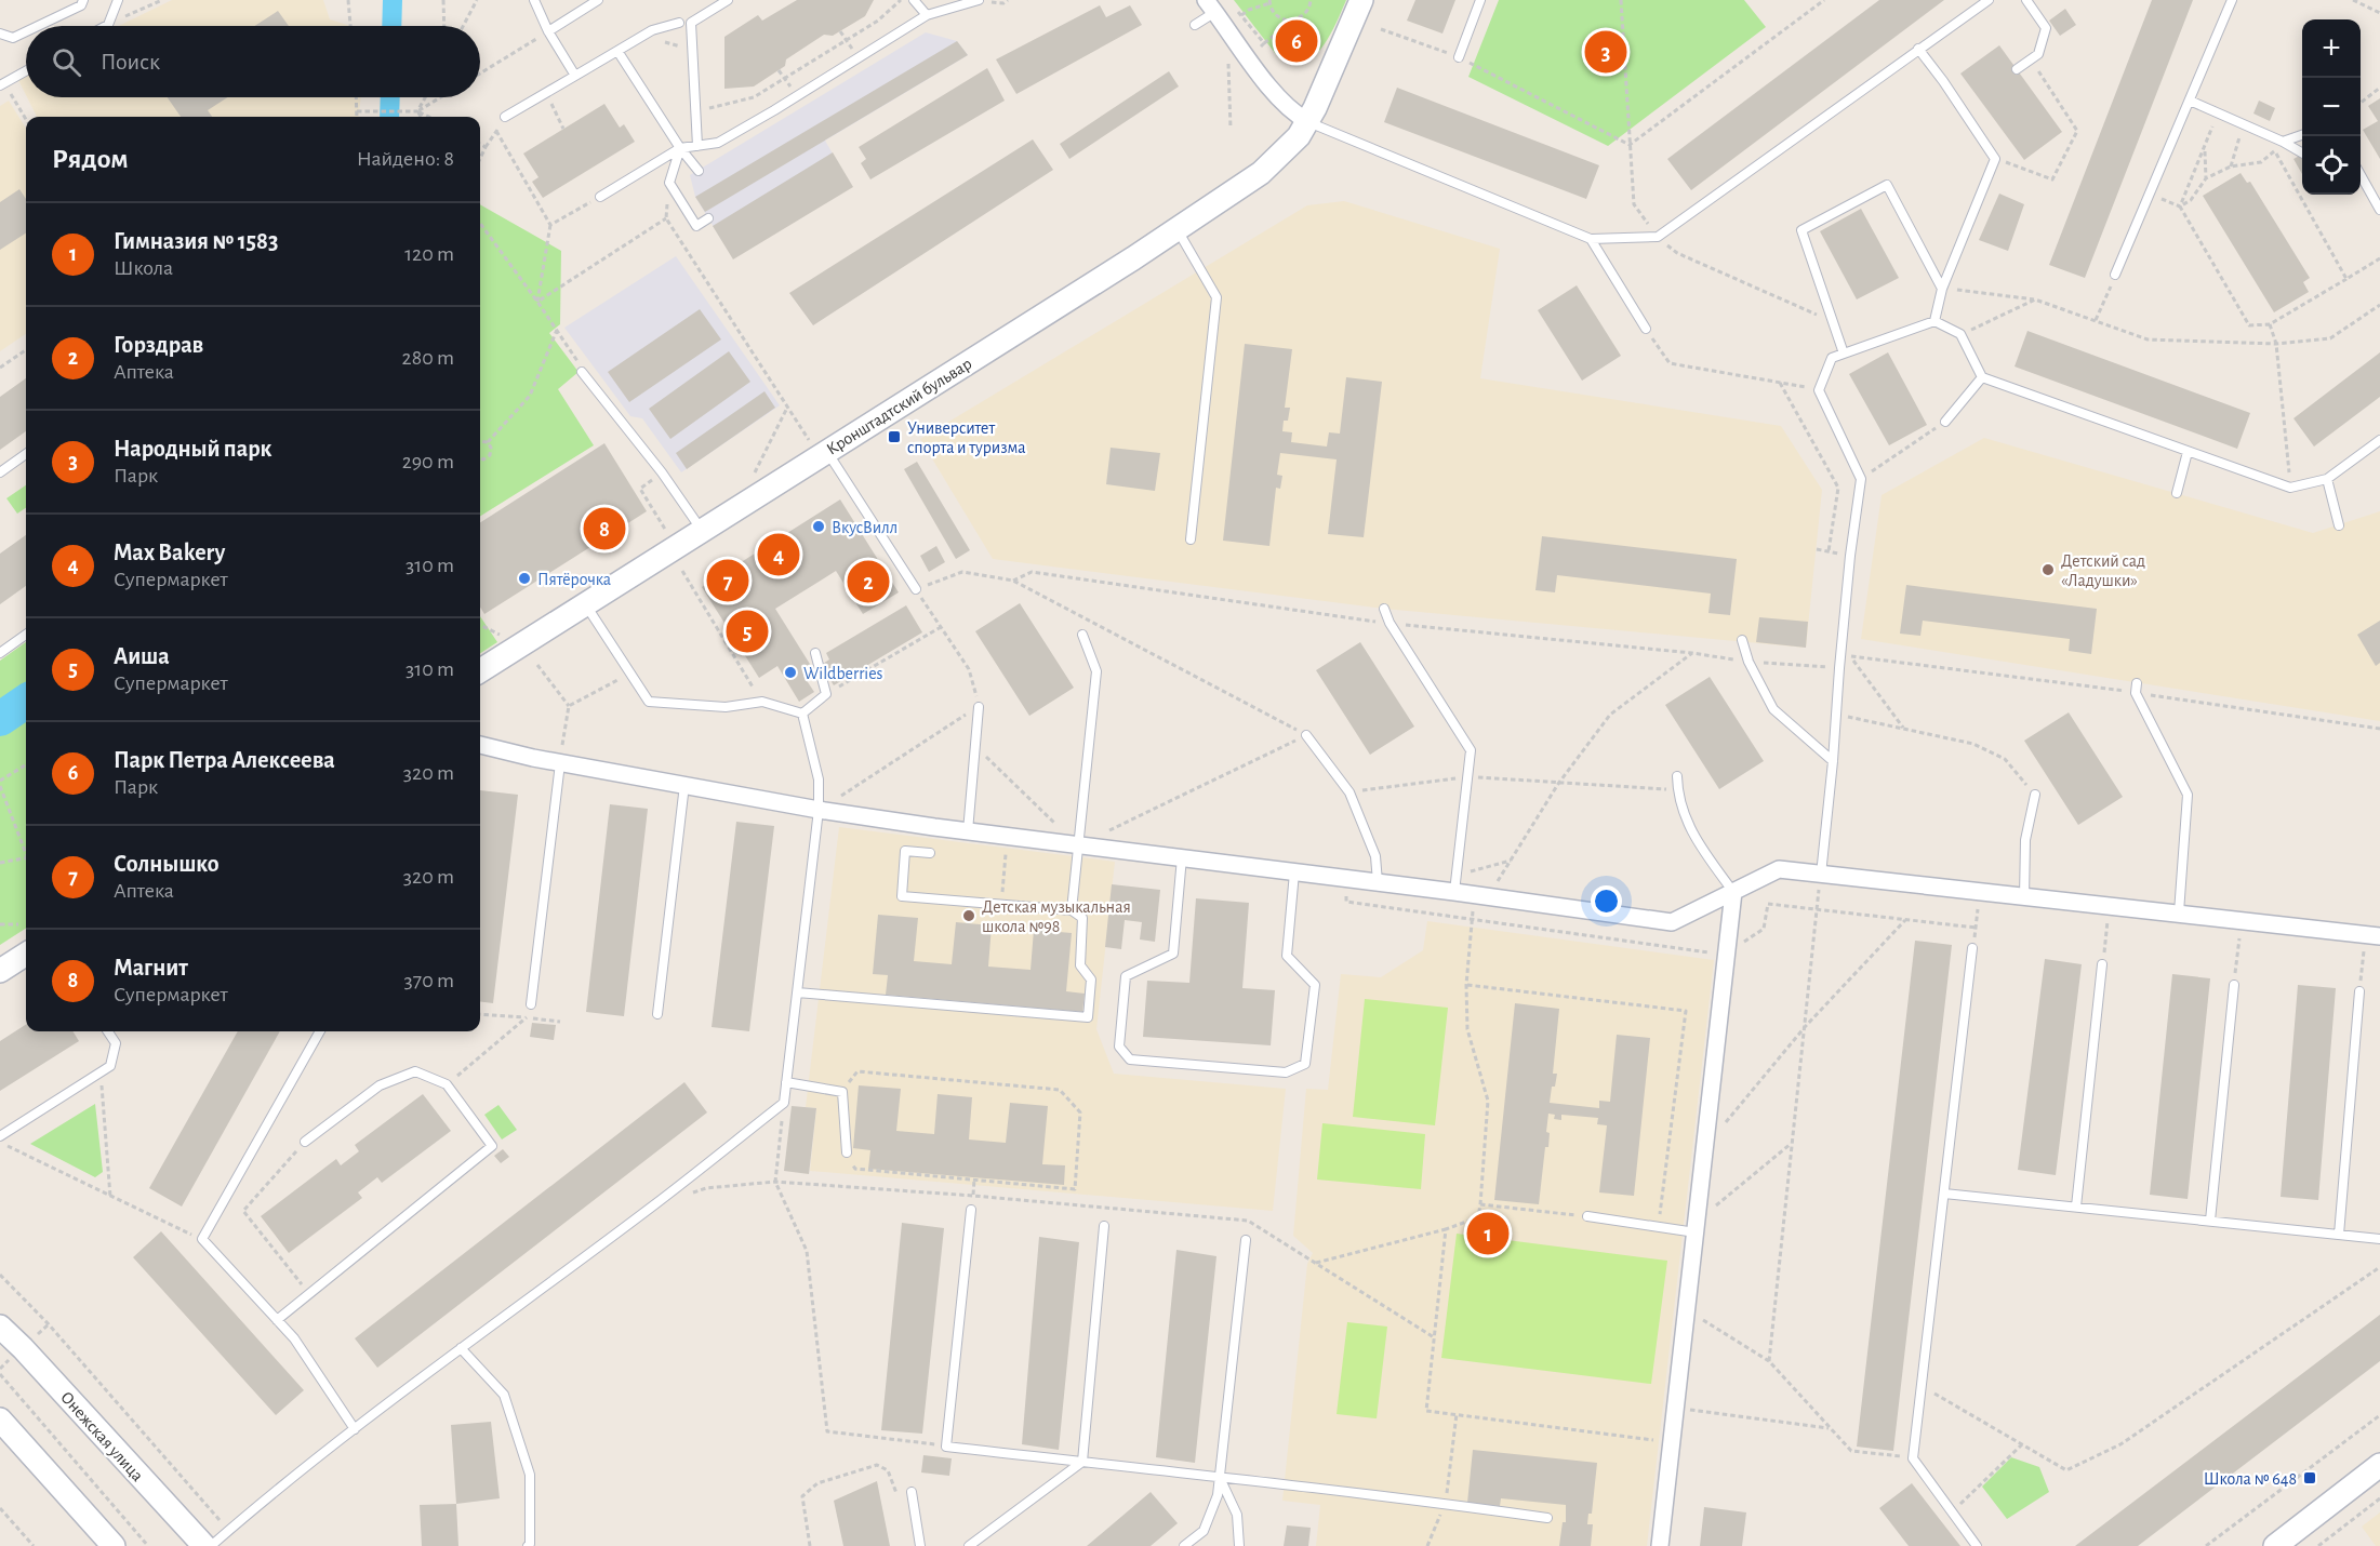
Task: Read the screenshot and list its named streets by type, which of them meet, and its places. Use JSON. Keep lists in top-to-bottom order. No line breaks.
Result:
{"streets":{"main road":["Кронштадтский бульвар","Онежская улица"]},"places":{"transit":["Университет спорта и туризма","Школа № 648"],"other":["ВкусВилл","Детский сад «Ладушки»","Пятёрочка","Wildberries","Детская музыкальная школа №98"]},"page":{"pins":["6","3","8","4","7","2","5","1"],"map_buttons":["+","−"],"search":"Поиск","heading":["Рядом","Найдено: 8"],"list":[{"mark":"1","name":"Гимназия № 1583","note":"Школа","value":"120 m"},{"mark":"2","name":"Горздрав","note":"Аптека","value":"280 m"},{"mark":"3","name":"Народный парк","note":"Парк","value":"290 m"},{"mark":"4","name":"Max Bakery","note":"Супермаркет","value":"310 m"},{"mark":"5","name":"Аиша","note":"Супермаркет","value":"310 m"},{"mark":"6","name":"Парк Петра Алексеева","note":"Парк","value":"320 m"},{"mark":"7","name":"Солнышко","note":"Аптека","value":"320 m"},{"mark":"8","name":"Магнит","note":"Супермаркет","value":"370 m"}]}}
